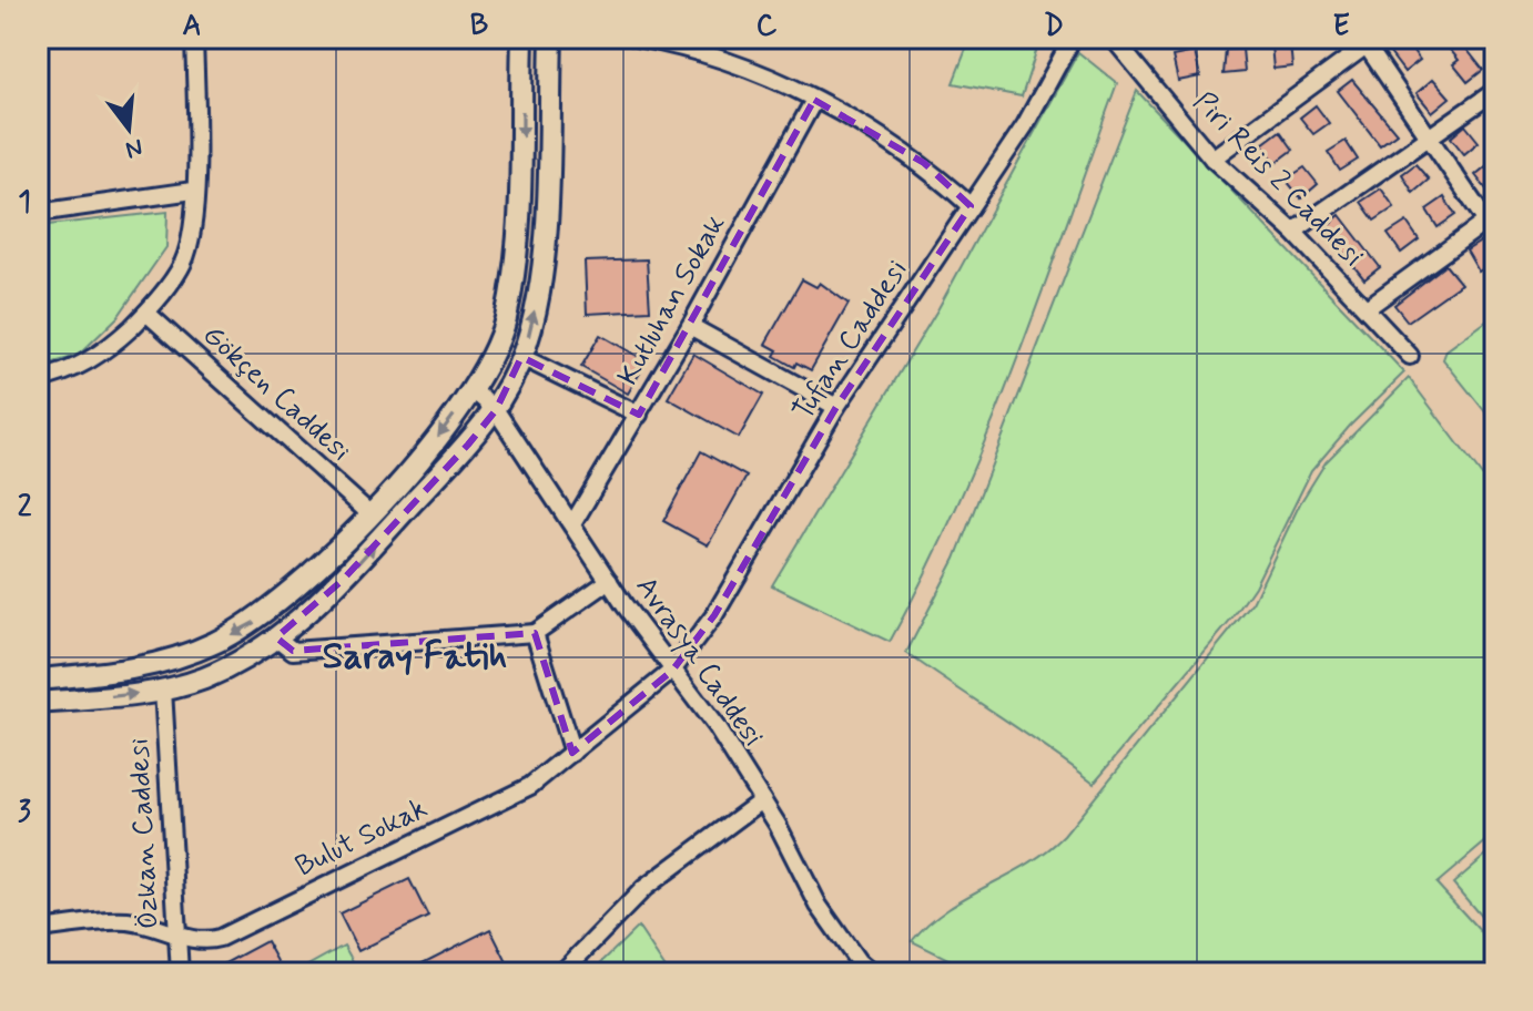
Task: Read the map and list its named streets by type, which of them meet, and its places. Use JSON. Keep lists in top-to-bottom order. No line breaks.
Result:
{"streets":{"street":["Piri Reis 2 Caddesi","Kutluhan Sokak","Tufan Caddesi","Gökçen Caddesi","Avrasya Caddesi","Özkan Caddesi","Bulut Sokak"]},"crossings":[["Kutluhan Sokak","Avrasya Caddesi"],["Tufan Caddesi","Avrasya Caddesi"],["Tufan Caddesi","Bulut Sokak"],["Avrasya Caddesi","Bulut Sokak"],["Özkan Caddesi","Bulut Sokak"]],"districts":["Saray Fatih"],"north":"bottom","grid":{"columns":["A","B","C","D","E"],"rows":["1","2","3"]}}
